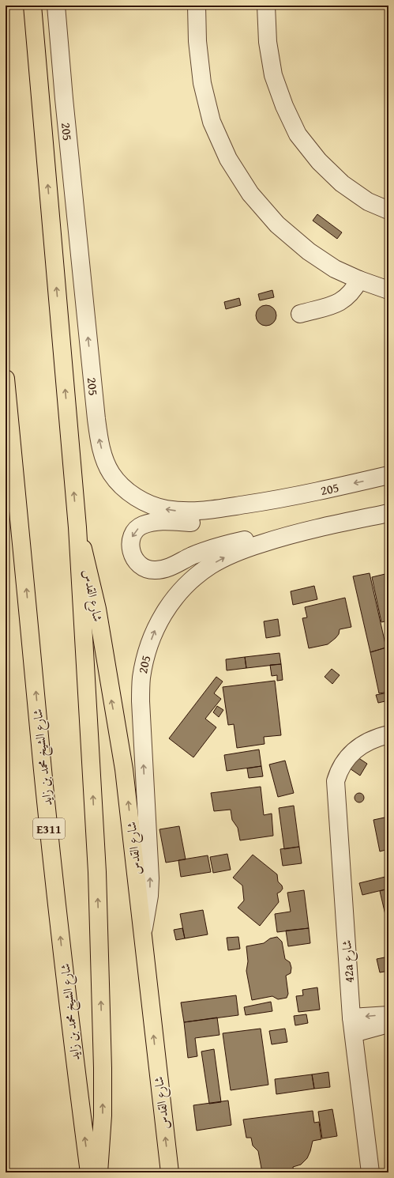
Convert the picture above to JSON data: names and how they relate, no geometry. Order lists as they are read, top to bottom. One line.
{"streets":{"main road":["شارع القدس","شارع الشيخ محمد بن زايد","E311"],"street":["205","42a شارع"]},"crossings":[["205","شارع القدس"]]}
